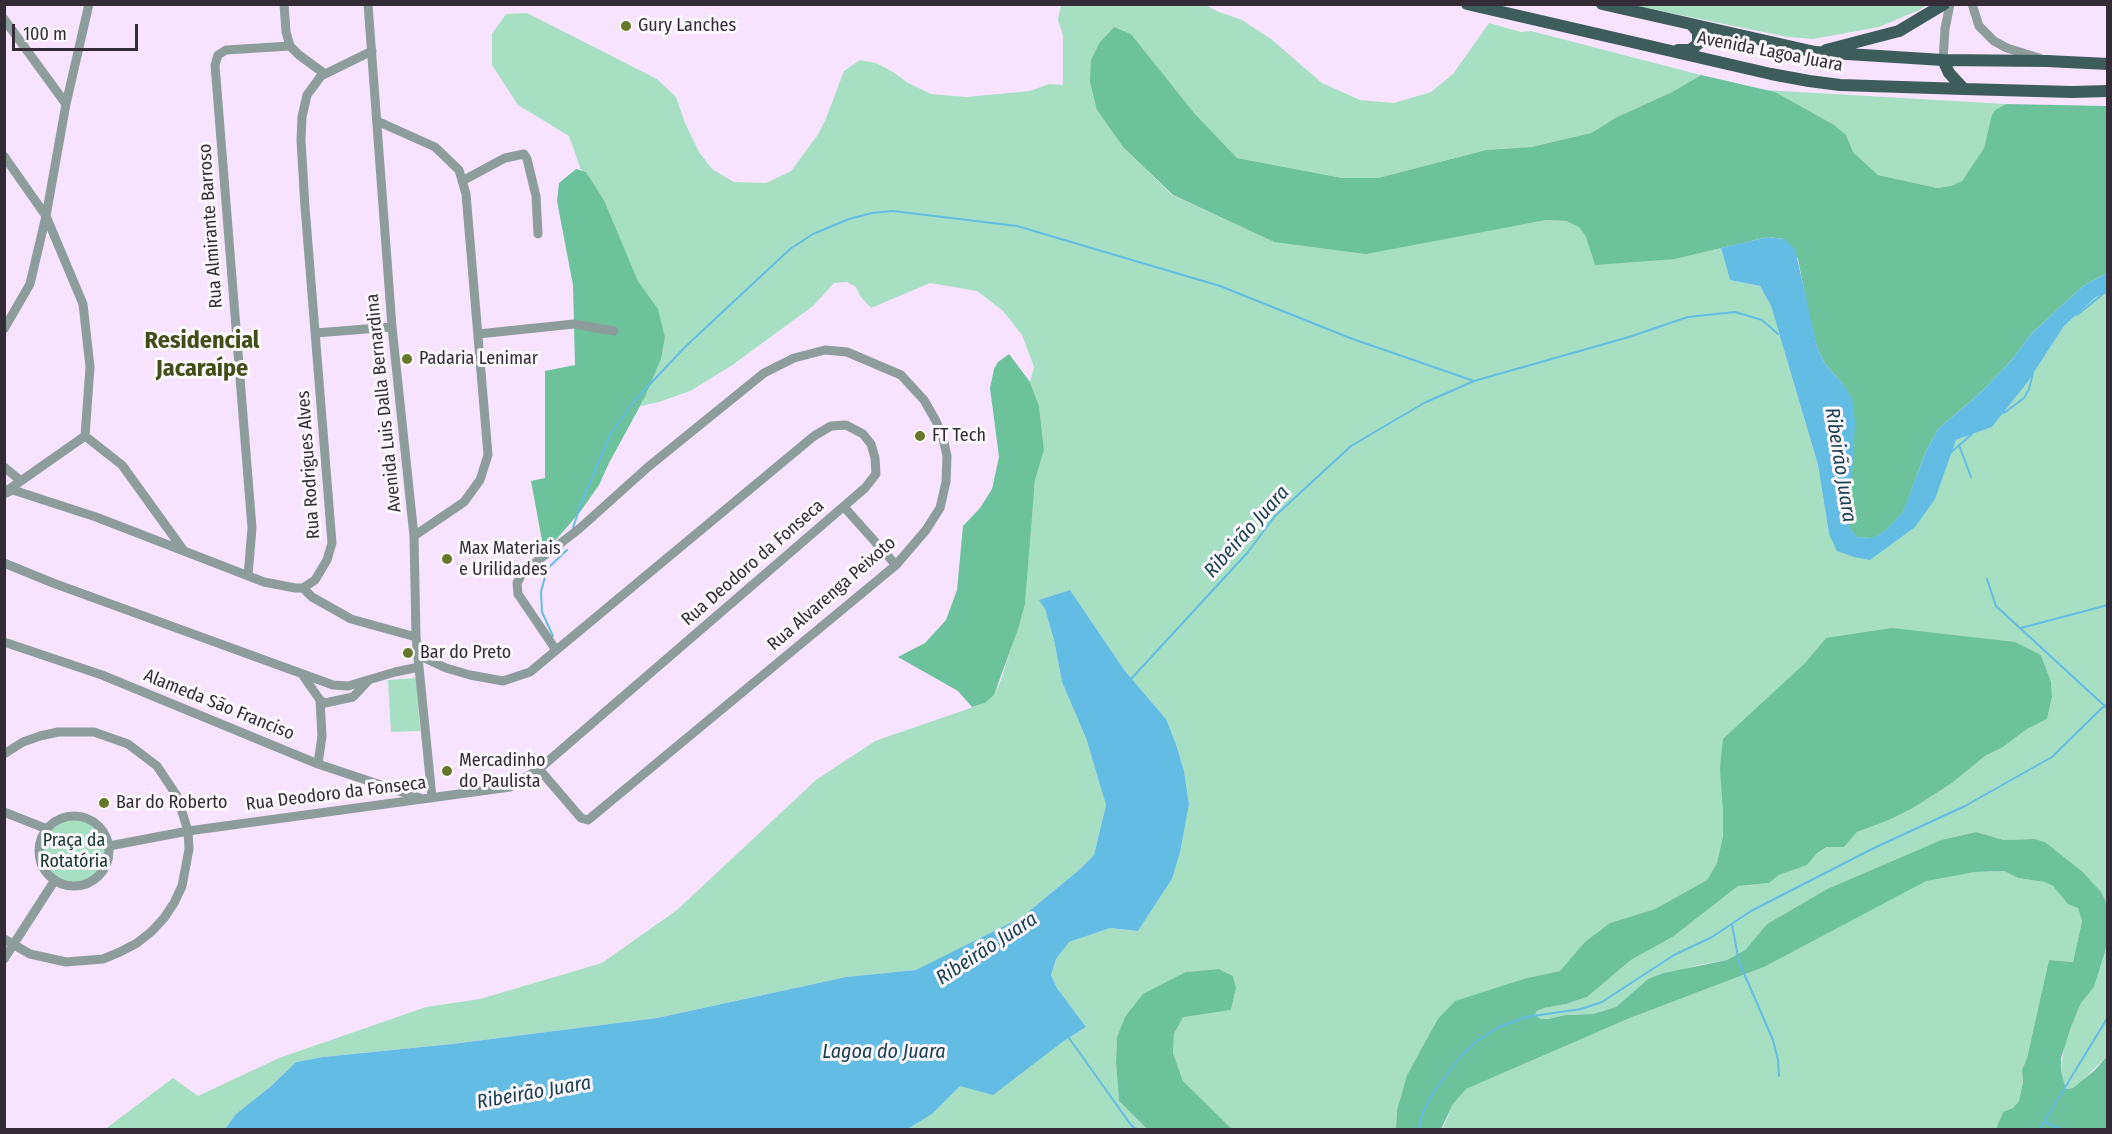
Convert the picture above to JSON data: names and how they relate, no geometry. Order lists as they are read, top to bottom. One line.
{"streets":{"main road":["Avenida Lagoa Juara"],"street":["Rua Almirante Barroso","Avenida Luis Dalla Bernardina","Rua Rodrigues Alves","Rua Deodoro da Fonseca","Rua Alvarenga Peixoto","Alameda São Franciso"]},"crossings":[["Avenida Luis Dalla Bernardina","Rua Rodrigues Alves"],["Avenida Luis Dalla Bernardina","Rua Deodoro da Fonseca"],["Avenida Luis Dalla Bernardina","Alameda São Franciso"],["Rua Deodoro da Fonseca","Rua Alvarenga Peixoto"],["Rua Deodoro da Fonseca","Alameda São Franciso"]],"districts":["Residencial Jacaraípe"],"water":["Ribeirão Juara","Lagoa do Juara"],"parks":["Praça da Rotatória"],"places":["Gury Lanches","Padaria Lenimar","FT Tech","Max Materiais e Urilidades","Bar do Preto","Mercadinho do Paulista","Bar do Roberto"],"scale_bar":"100 m"}
